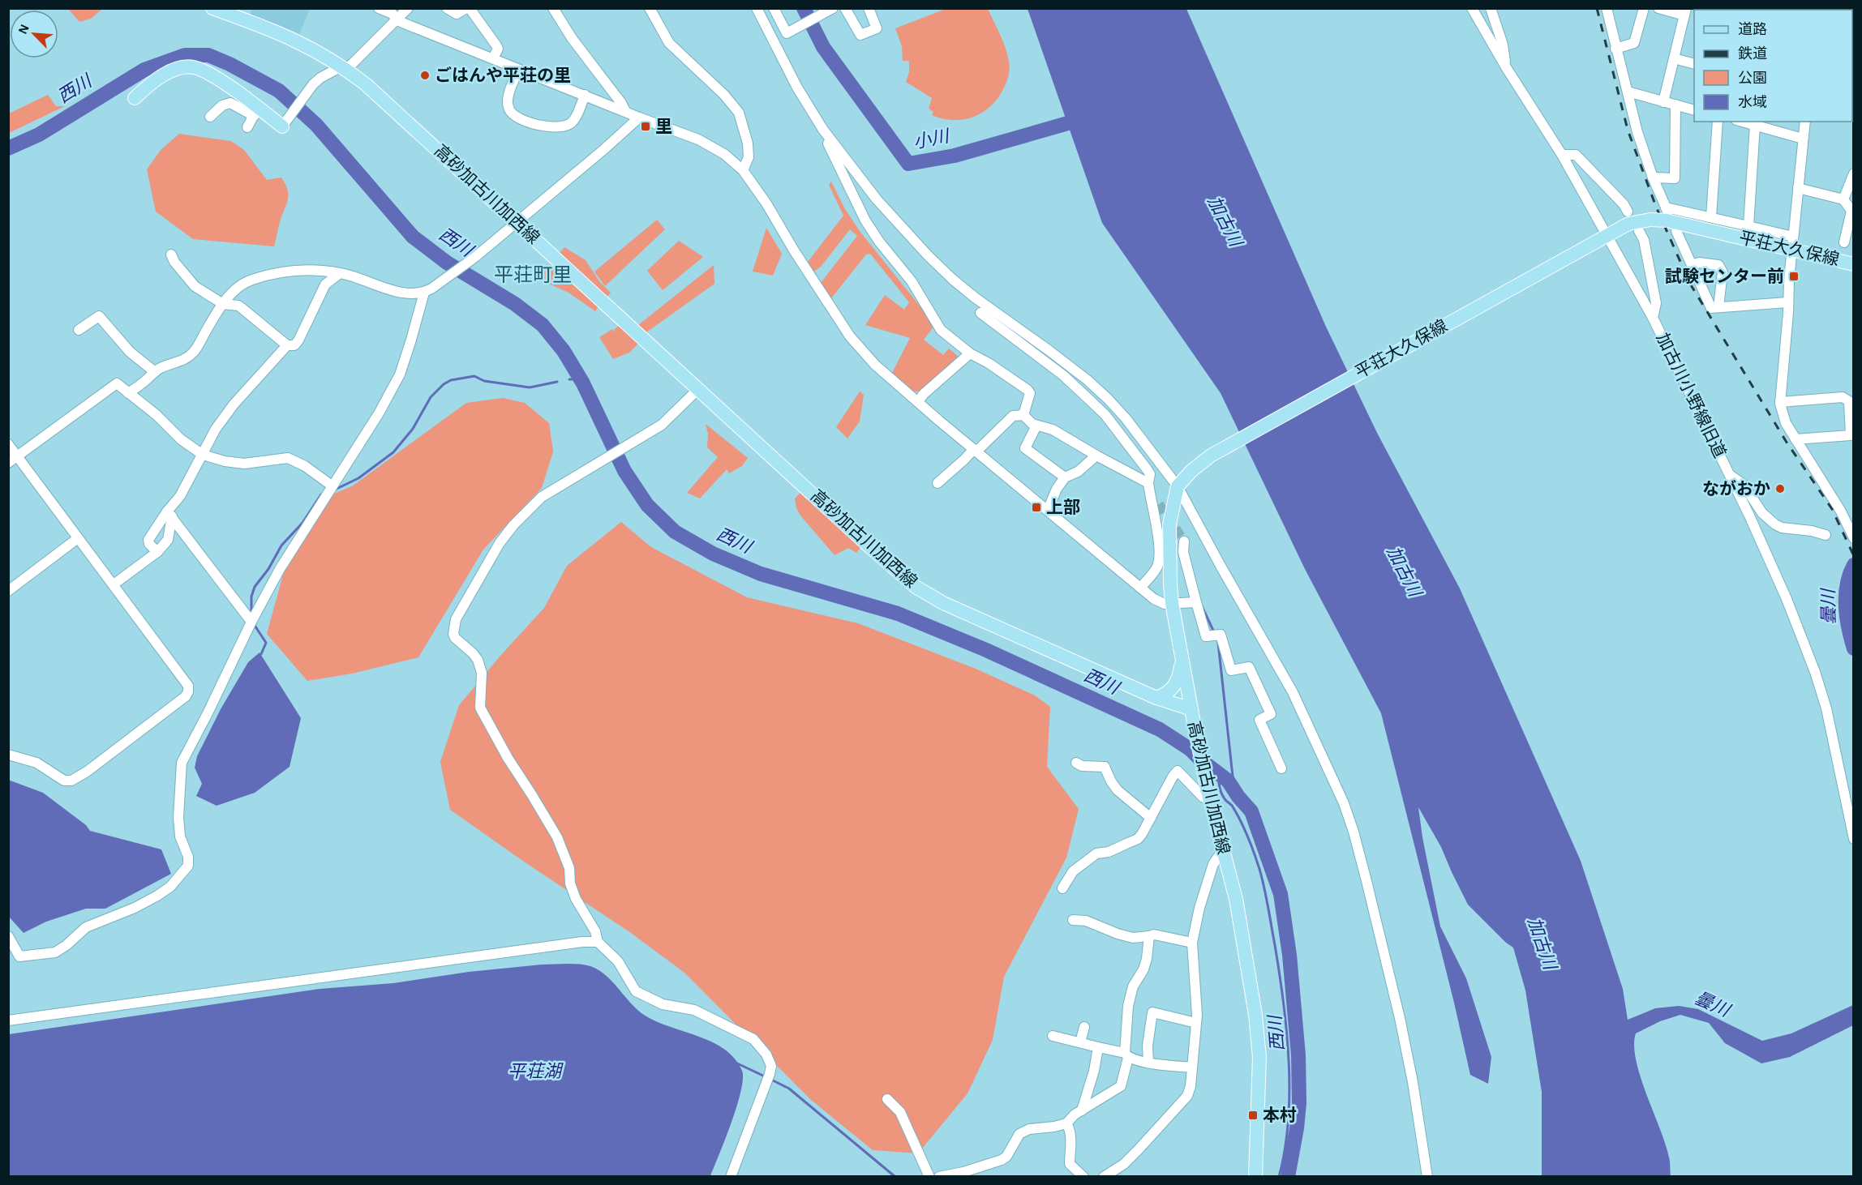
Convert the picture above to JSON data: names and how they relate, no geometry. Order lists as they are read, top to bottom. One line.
{"streets":{"main road":["高砂加古川加西線","平荘大久保線"],"street":["加古川小野線旧道"]},"crossings":[["平荘大久保線","加古川小野線旧道"]],"districts":["平荘町里"],"water":["西川","小川","加古川","曇川","平荘湖"],"places":{"other":["ごはんや平荘の里","ながおか"],"transit":["里","試験センター前","上部","本村"]},"legend":["道路","鉄道","公園","水域"],"north":"top left"}
